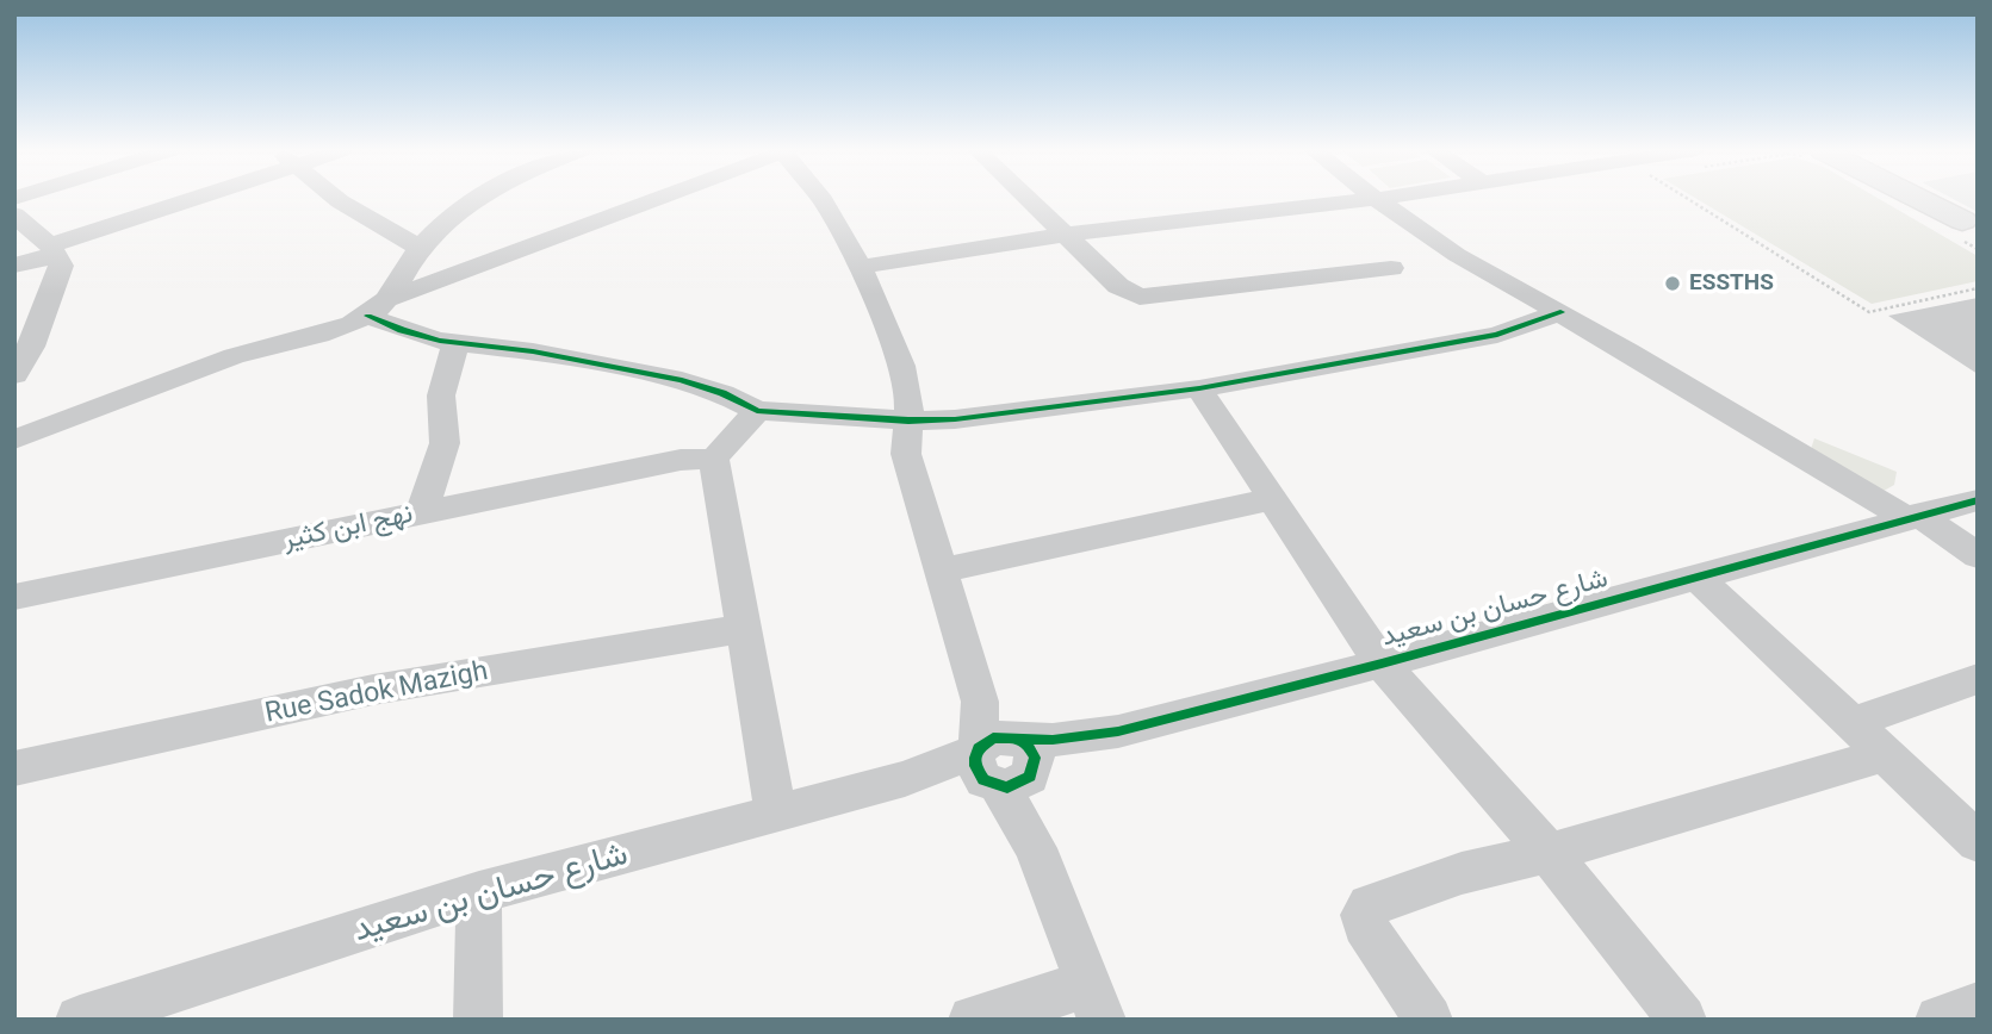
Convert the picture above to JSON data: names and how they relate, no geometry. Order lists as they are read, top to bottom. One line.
{"streets":{"street":["نهج ابن كثير","شارع حسان بن سعيد","Rue Sadok Mazigh"]},"places":["ESSTHS"]}
